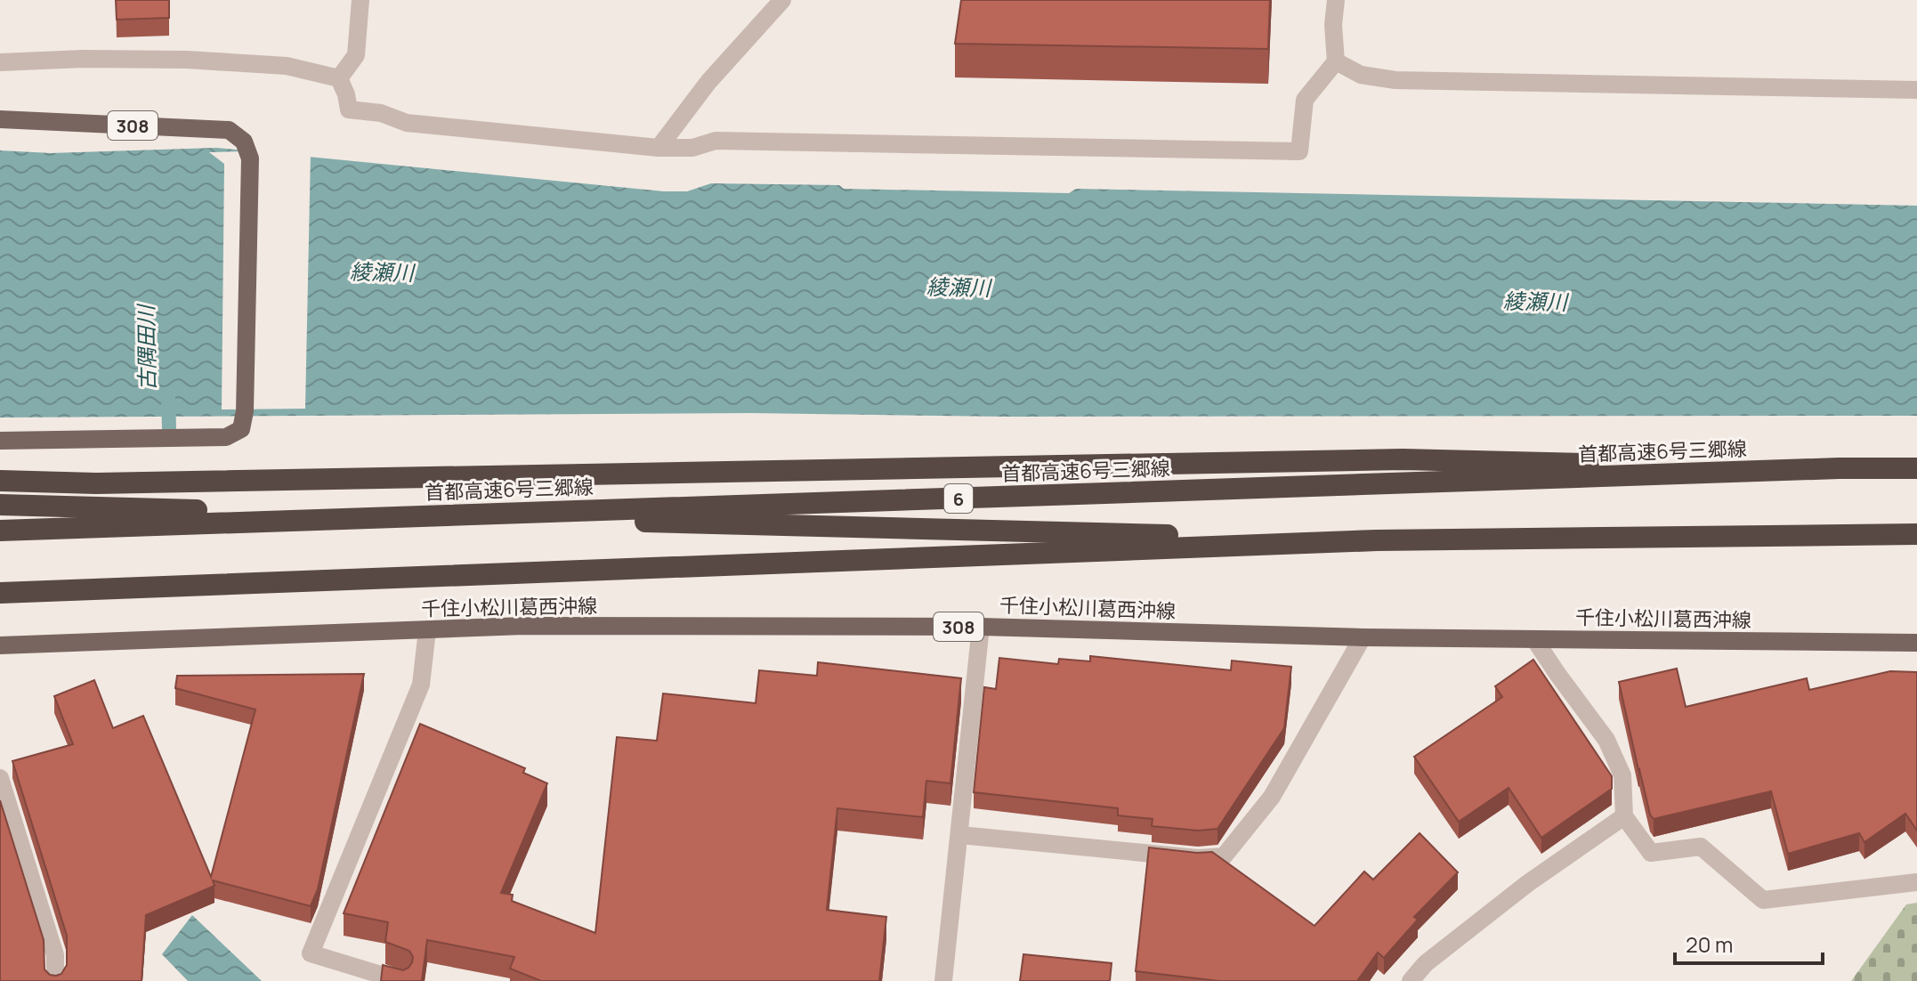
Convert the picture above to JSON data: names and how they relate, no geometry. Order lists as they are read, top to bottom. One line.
{"streets":{"highway":["首都高速6号三郷線","6"],"main road":["308","千住小松川葛西沖線"]},"water":["綾瀬川","古隅田川"],"scale_bar":"20 m"}
